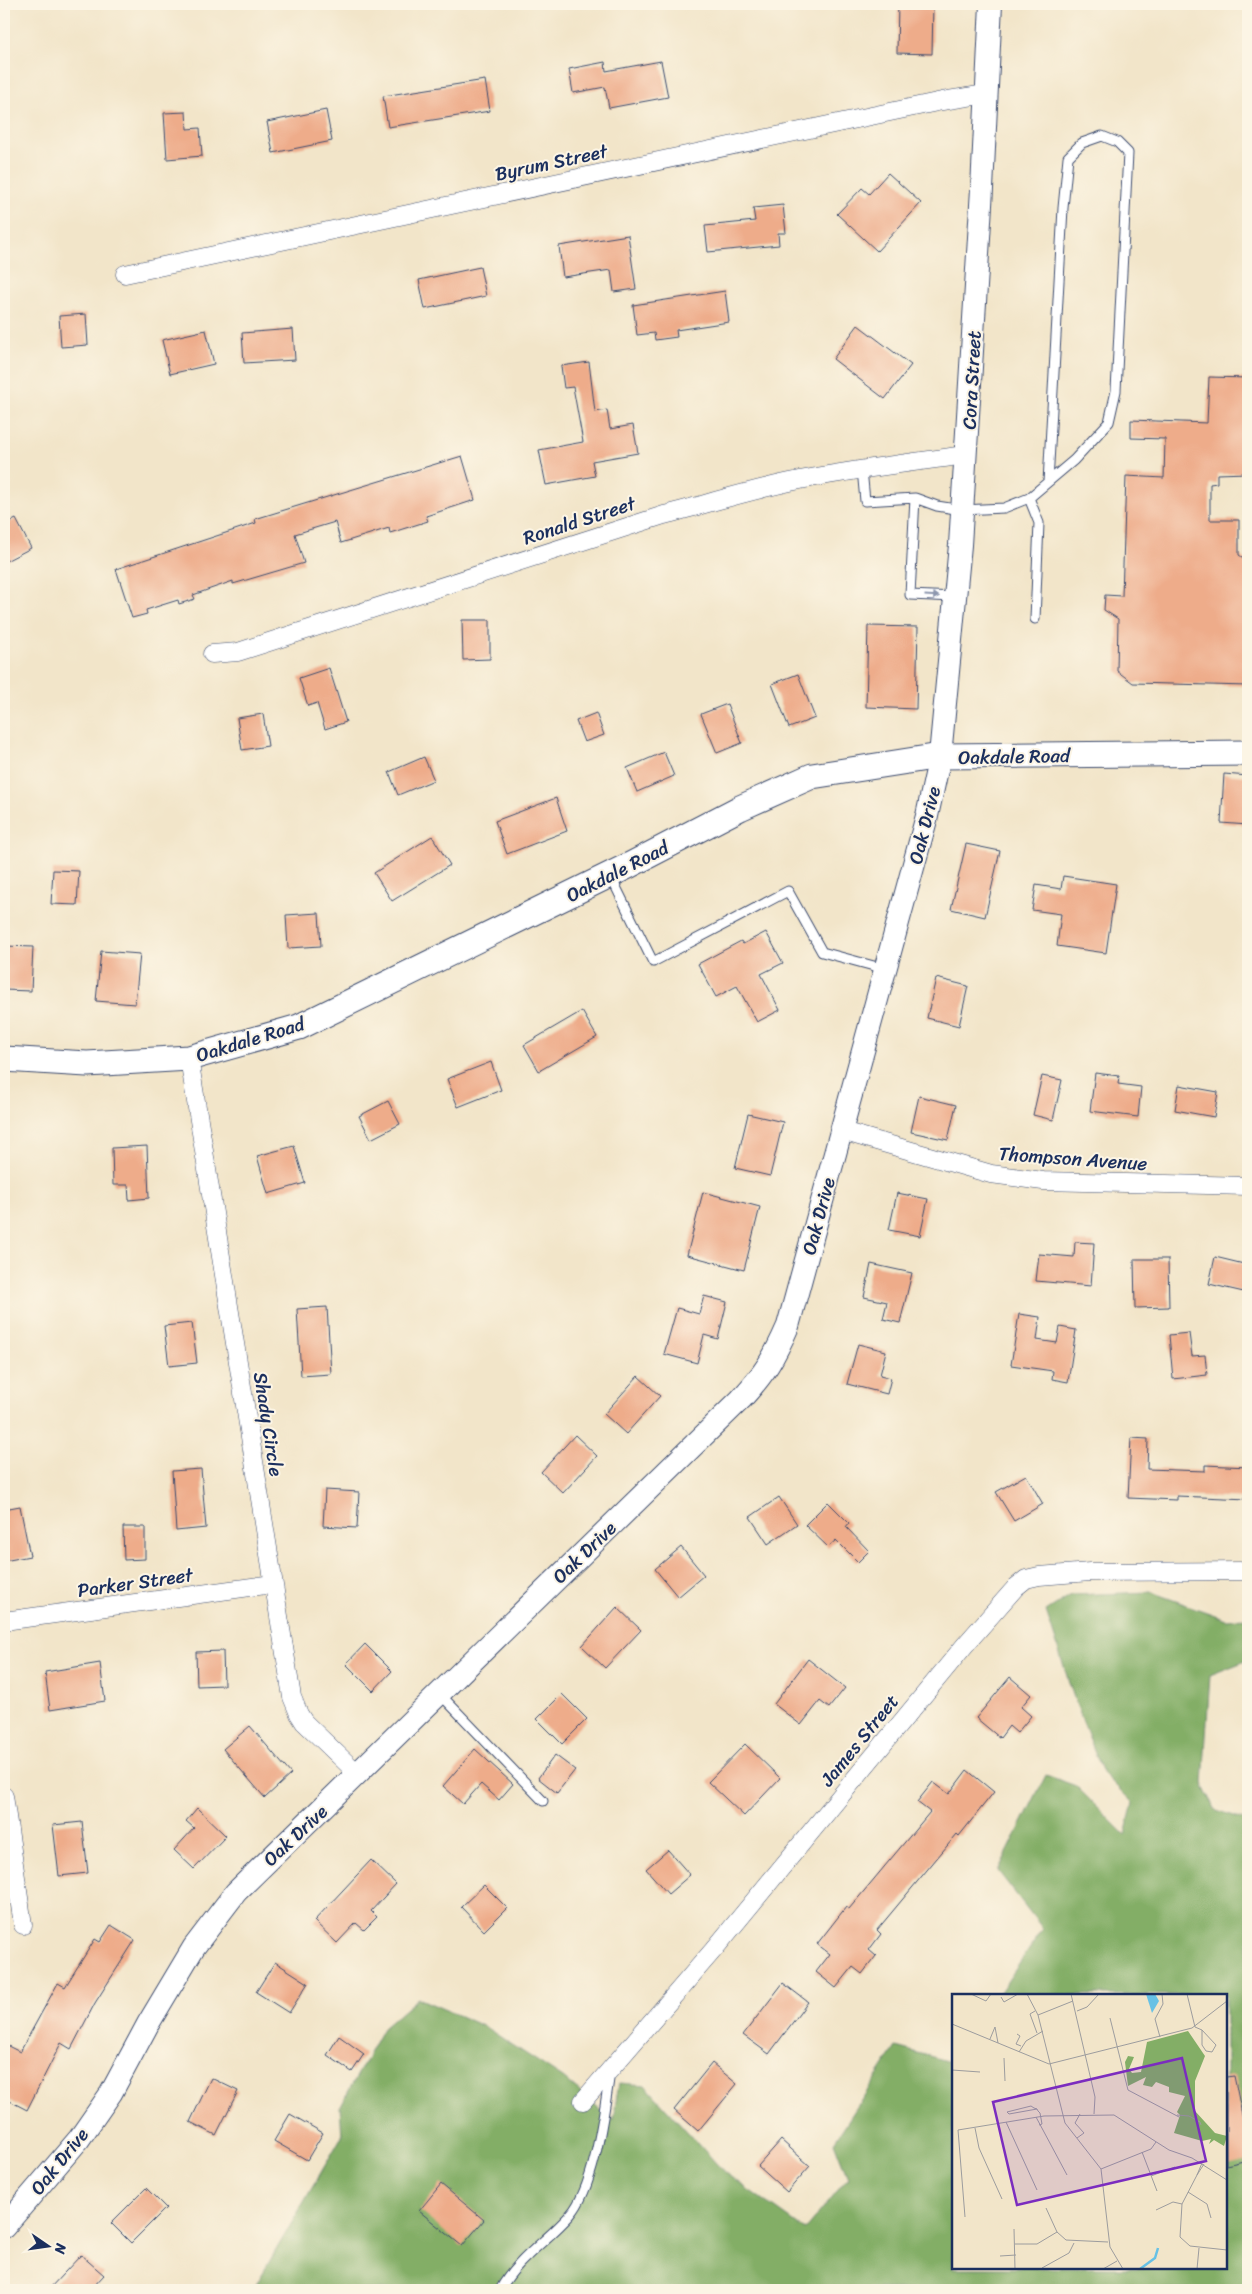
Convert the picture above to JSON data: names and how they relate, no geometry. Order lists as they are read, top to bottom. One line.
{"streets":{"main road":["Oakdale Road"],"street":["Byrum Street","Cora Street","Ronald Street","Oak Drive","Thompson Avenue","Shady Circle","Parker Street","James Street"]},"crossings":[["Byrum Street","Cora Street"],["Cora Street","Ronald Street"],["Cora Street","Oakdale Road"],["Cora Street","Oak Drive"],["Oakdale Road","Oak Drive"],["Oakdale Road","Shady Circle"],["Oak Drive","Thompson Avenue"],["Oak Drive","Shady Circle"],["Shady Circle","Parker Street"]],"north":"right"}
